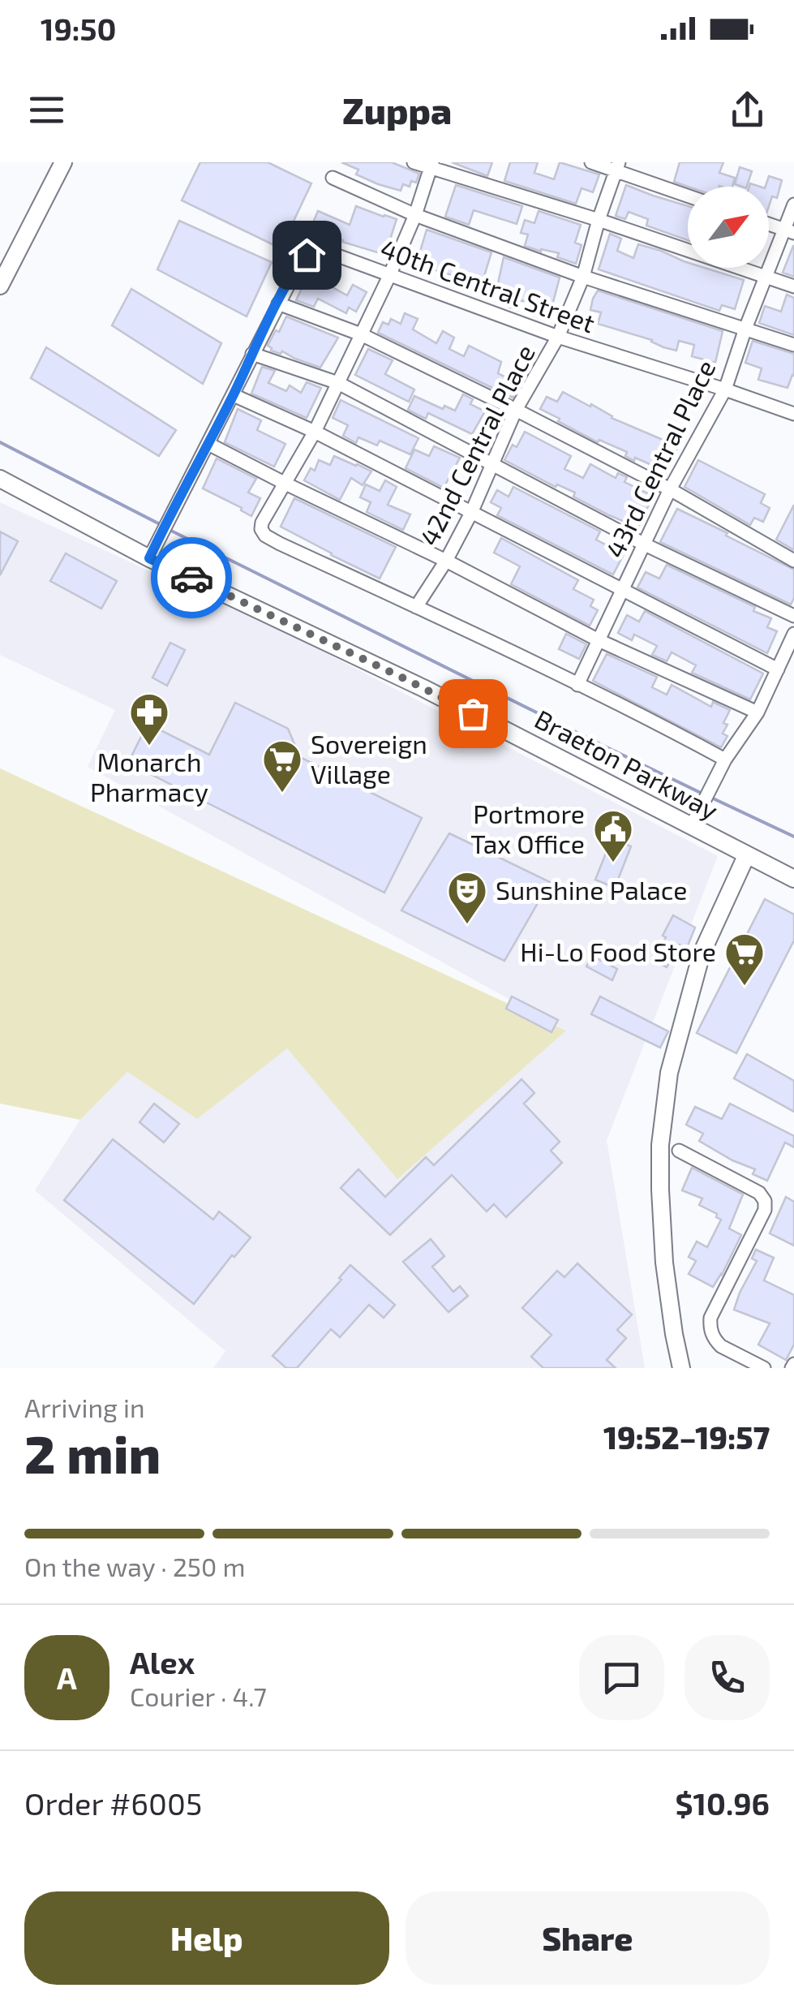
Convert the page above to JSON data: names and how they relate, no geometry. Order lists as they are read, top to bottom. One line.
{"streets":{"main road":["Braeton Parkway"],"street":["40th Central Street","42nd Central Place","43rd Central Place"]},"crossings":[["40th Central Street","42nd Central Place"],["40th Central Street","43rd Central Place"],["40th Central Street","Braeton Parkway"]],"places":{"pharmacy":["Monarch Pharmacy"],"supermarket":["Sovereign Village","Hi-Lo Food Store"],"public building":["Portmore Tax Office"],"theatre":["Sunshine Palace"]},"north":"top right","page":{"status":"19:50","header":"Zuppa","heading":["2 min","Arriving in","19:52–19:57"],"panel":["Alex","Courier · 4.7","Order #6005","$10.96"],"bar":"On the way · 250 m","round":"A","buttons":["Help","Share"]}}
